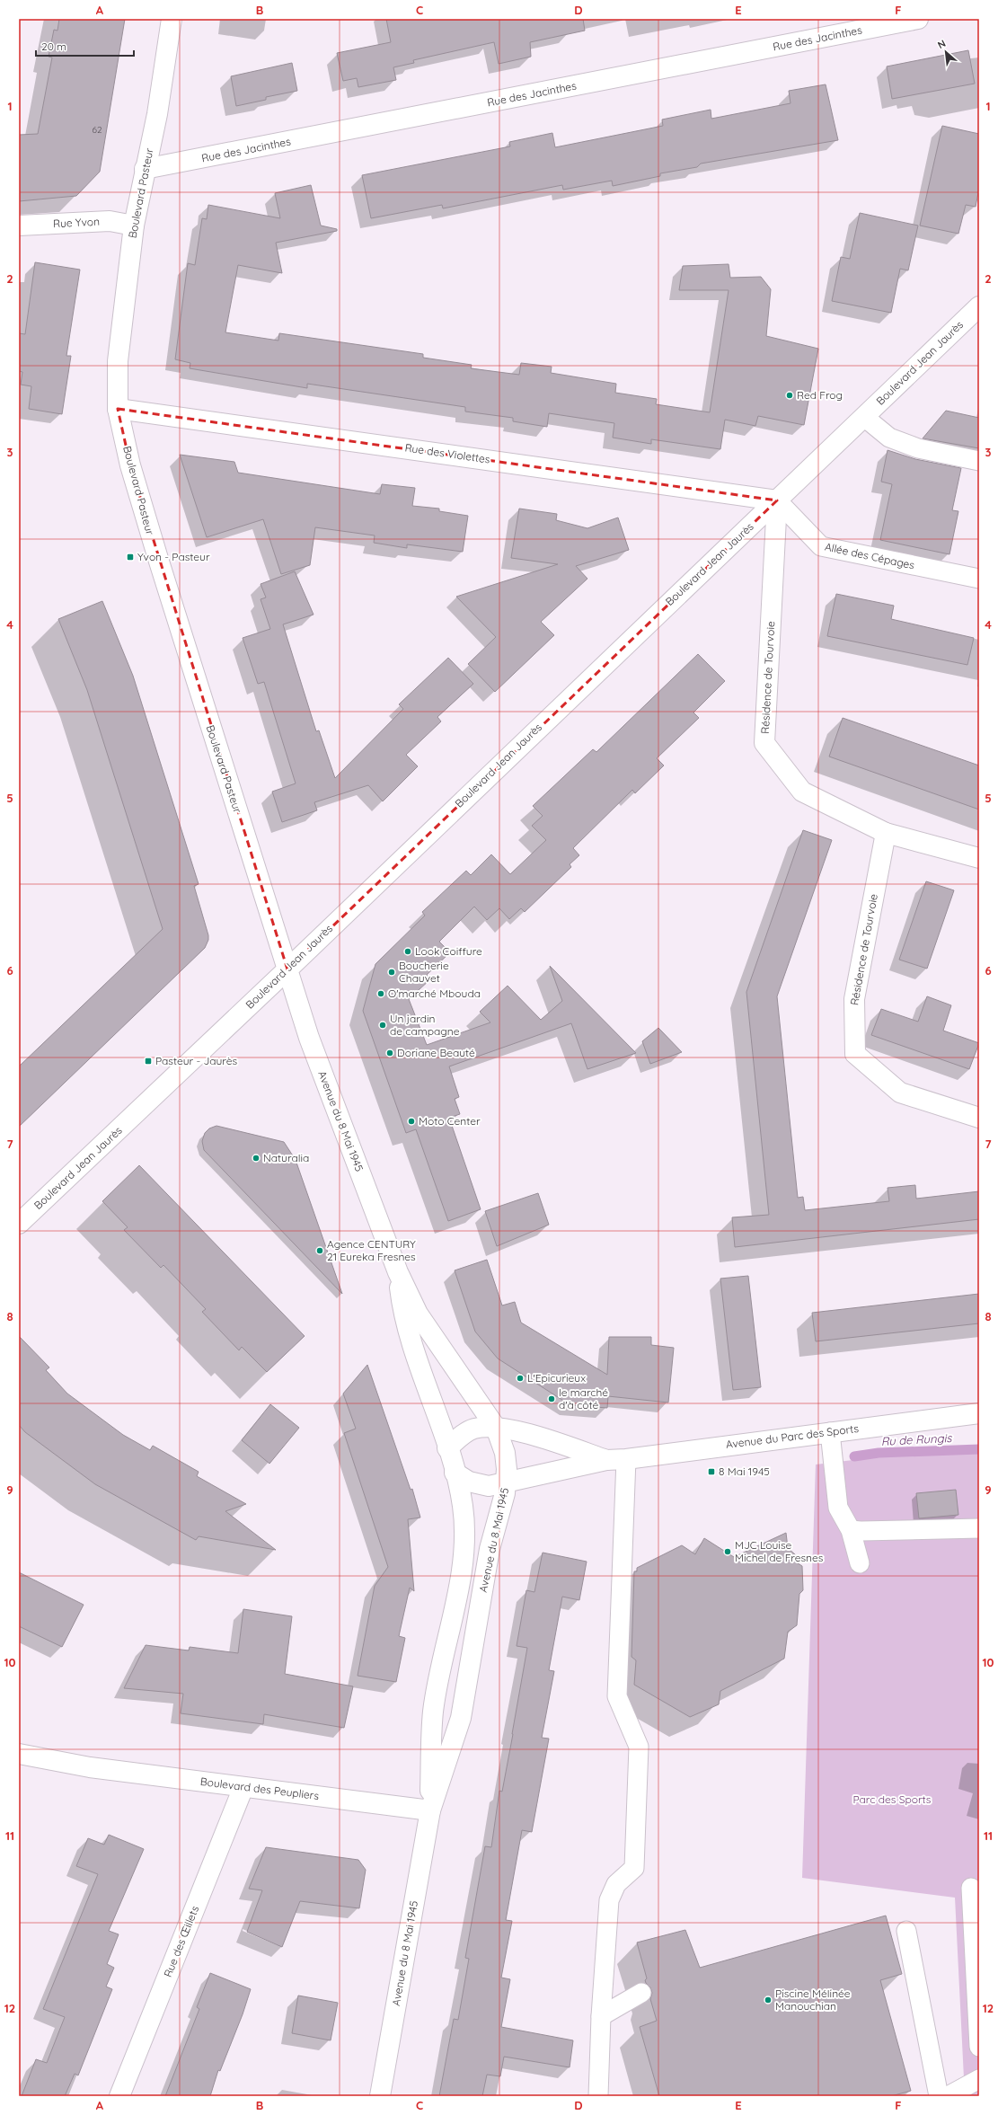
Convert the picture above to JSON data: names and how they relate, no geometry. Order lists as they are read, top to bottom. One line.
{"streets":{"street":["Rue des Jacinthes","Boulevard Pasteur","Rue Yvon","Boulevard Jean Jaurès","Rue des Violettes","Résidence de Tourvoie","Avenue du 8 Mai 1945","Avenue du Parc des Sports","Boulevard des Peupliers","Rue des Œillets"],"lane":["Allée des Cépages"]},"crossings":[["Rue des Jacinthes","Boulevard Pasteur"],["Boulevard Pasteur","Rue Yvon"],["Boulevard Pasteur","Boulevard Jean Jaurès"],["Boulevard Pasteur","Rue des Violettes"],["Boulevard Pasteur","Avenue du 8 Mai 1945"],["Boulevard Jean Jaurès","Rue des Violettes"],["Boulevard Jean Jaurès","Allée des Cépages"],["Boulevard Jean Jaurès","Résidence de Tourvoie"],["Boulevard Jean Jaurès","Avenue du 8 Mai 1945"],["Rue des Violettes","Allée des Cépages"],["Rue des Violettes","Résidence de Tourvoie"],["Allée des Cépages","Résidence de Tourvoie"],["Avenue du 8 Mai 1945","Avenue du Parc des Sports"],["Avenue du 8 Mai 1945","Boulevard des Peupliers"],["Boulevard des Peupliers","Rue des Œillets"]],"water":["Ru de Rungis"],"parks":["Parc des Sports"],"places":{"other":["Red Frog","Look Coiffure","Boucherie Chauvet","O'marché Mbouda","Un jardin de campagne","Doriane Beauté","Moto Center","Naturalia","Agence CENTURY 21 Eureka Fresnes","L'Epicurieux","le marché d'à côté","MJC Louise Michel de Fresnes","Piscine Mélinée Manouchian"],"transit":["Yvon - Pasteur","Pasteur - Jaurès","8 Mai 1945"]},"house_numbers":["62"],"scale_bar":"20 m","north":"top left","grid":{"columns":["A","B","C","D","E","F"],"rows":["1","2","3","4","5","6","7","8","9","10","11","12"]}}
